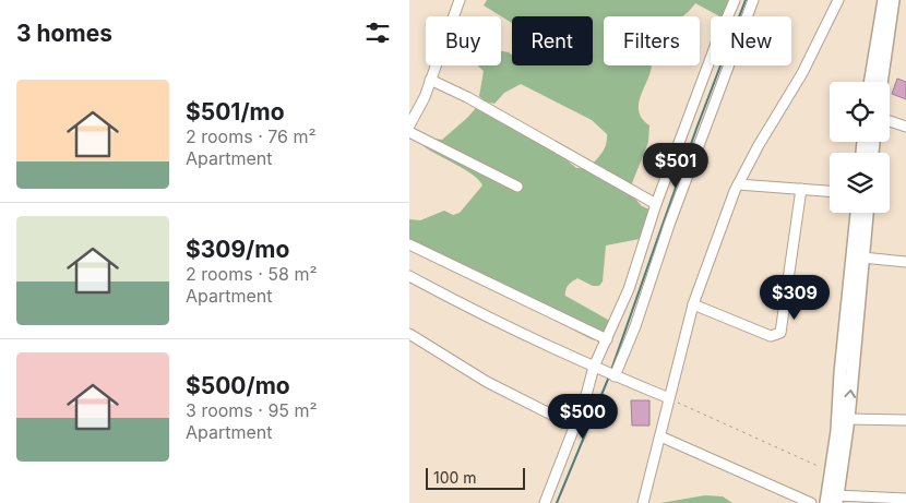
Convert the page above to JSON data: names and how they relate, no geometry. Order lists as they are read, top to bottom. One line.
{"scale_bar":"100 m","page":{"heading":"3 homes","chip":["Buy","Rent","Filters","New"],"list":[{"name":"$501/mo","note":"2 rooms · 76 m² · Apartment"},{"name":"$309/mo","note":"2 rooms · 58 m² · Apartment"},{"name":"$500/mo","note":"3 rooms · 95 m² · Apartment"}],"price":["$501","$309","$500"],"scale":"100 m"}}
